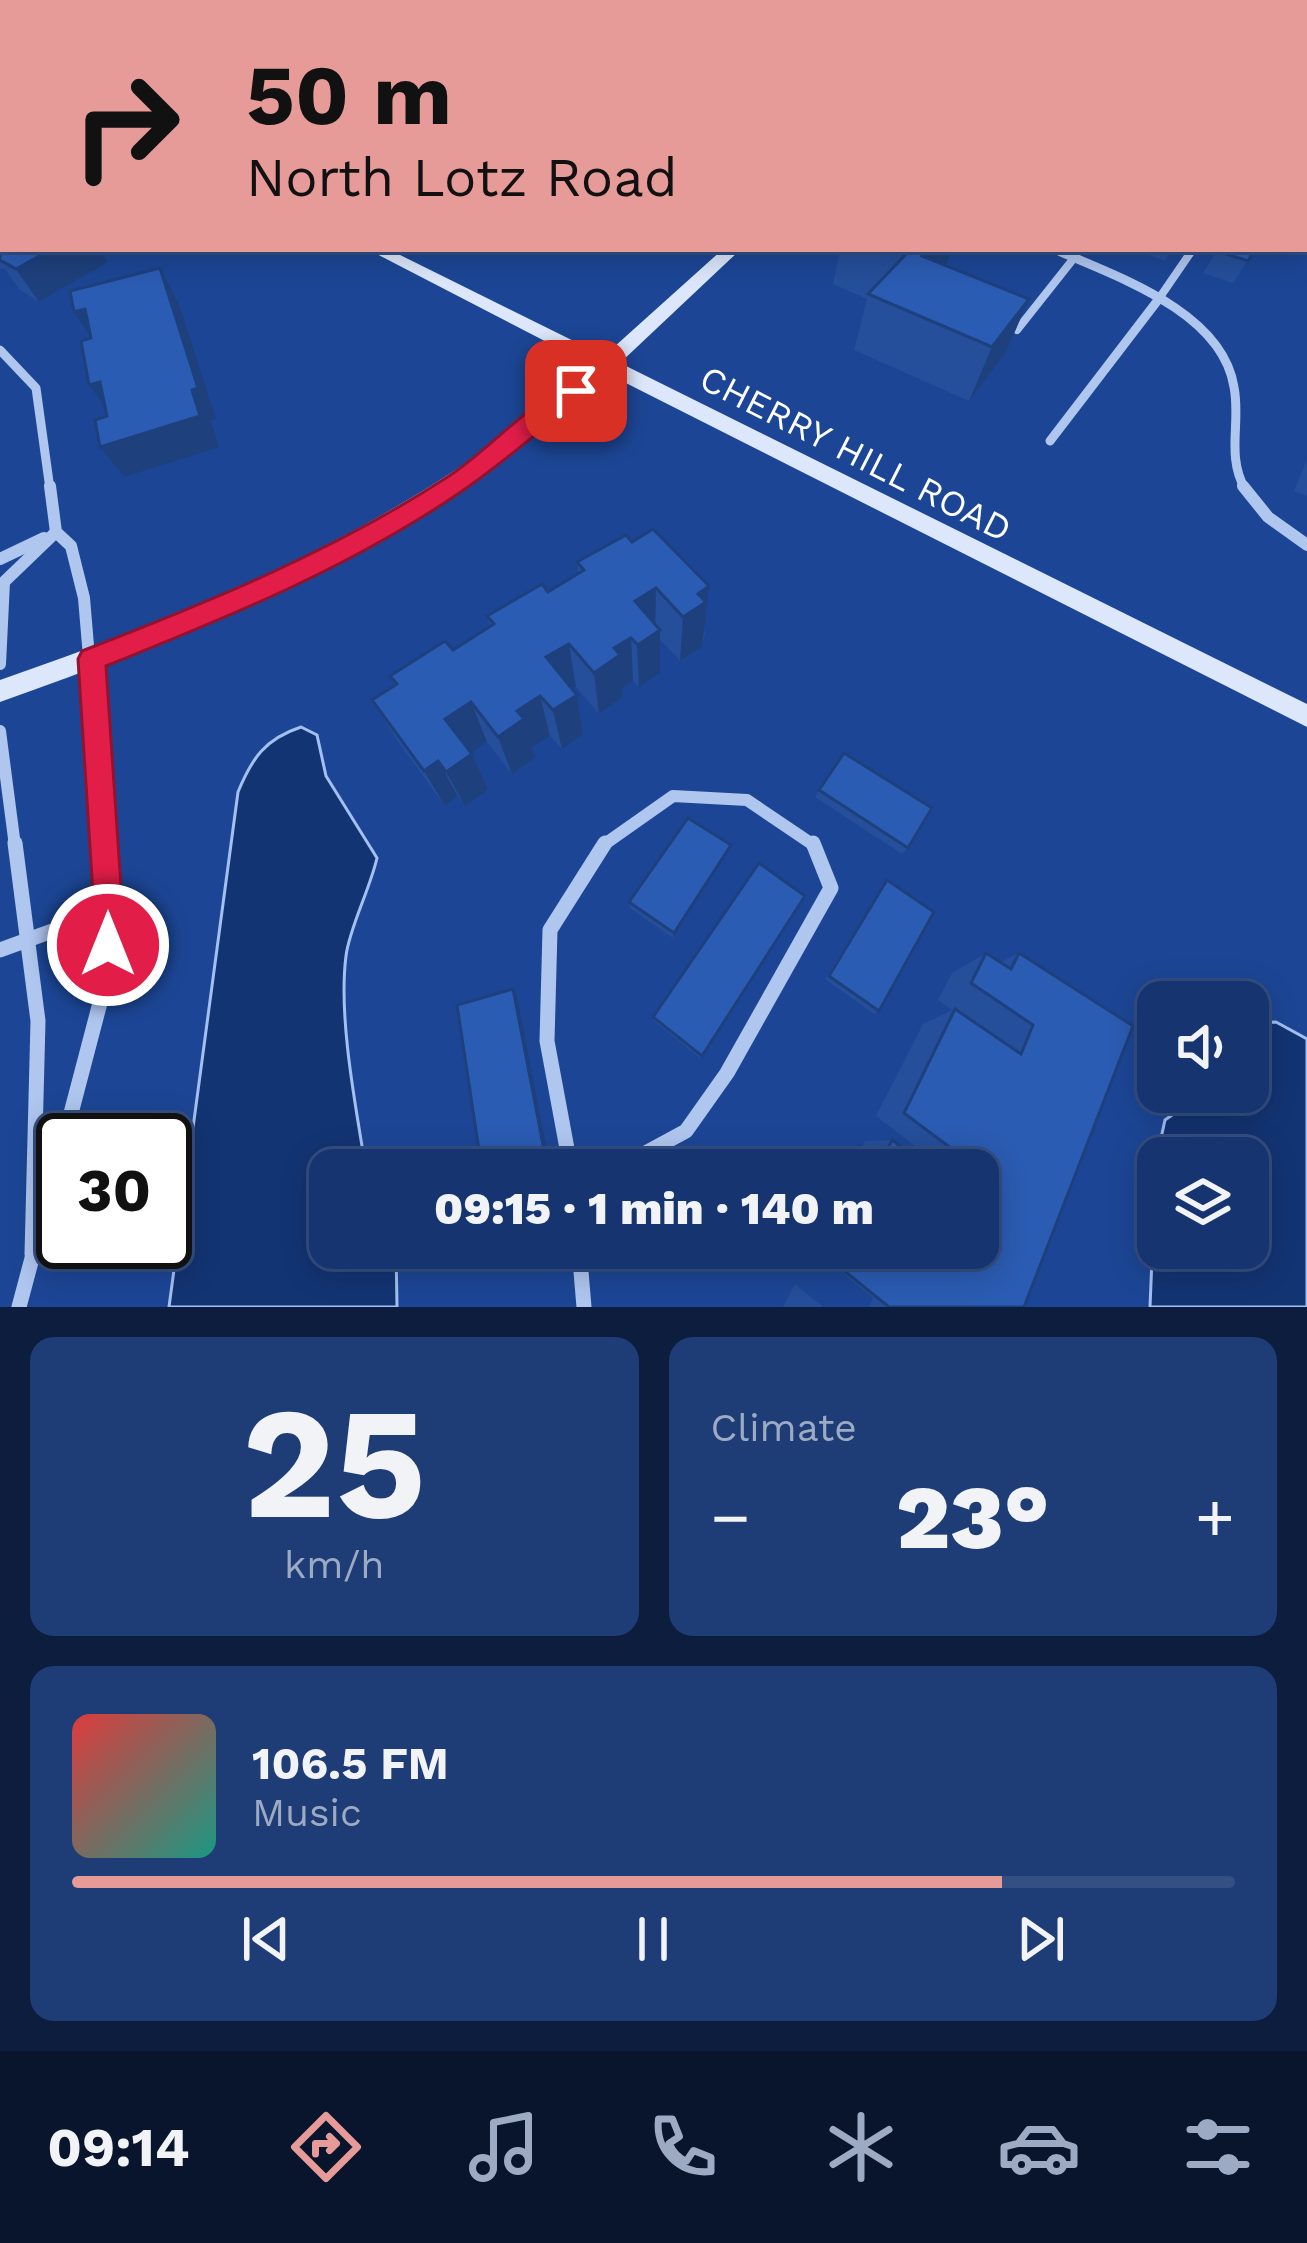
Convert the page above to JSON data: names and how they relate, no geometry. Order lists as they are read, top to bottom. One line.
{"streets":{"main road":["CHERRY HILL ROAD"]},"page":{"turn":["50 m","North Lotz Road"],"limit":"30","trip":"09:15 · 1 min · 140 m","tile":[["25","km/h"],"Climate"],"heat":["−","23°","+"],"song":["106.5 FM","Music"],"tabs":"09:14"}}
